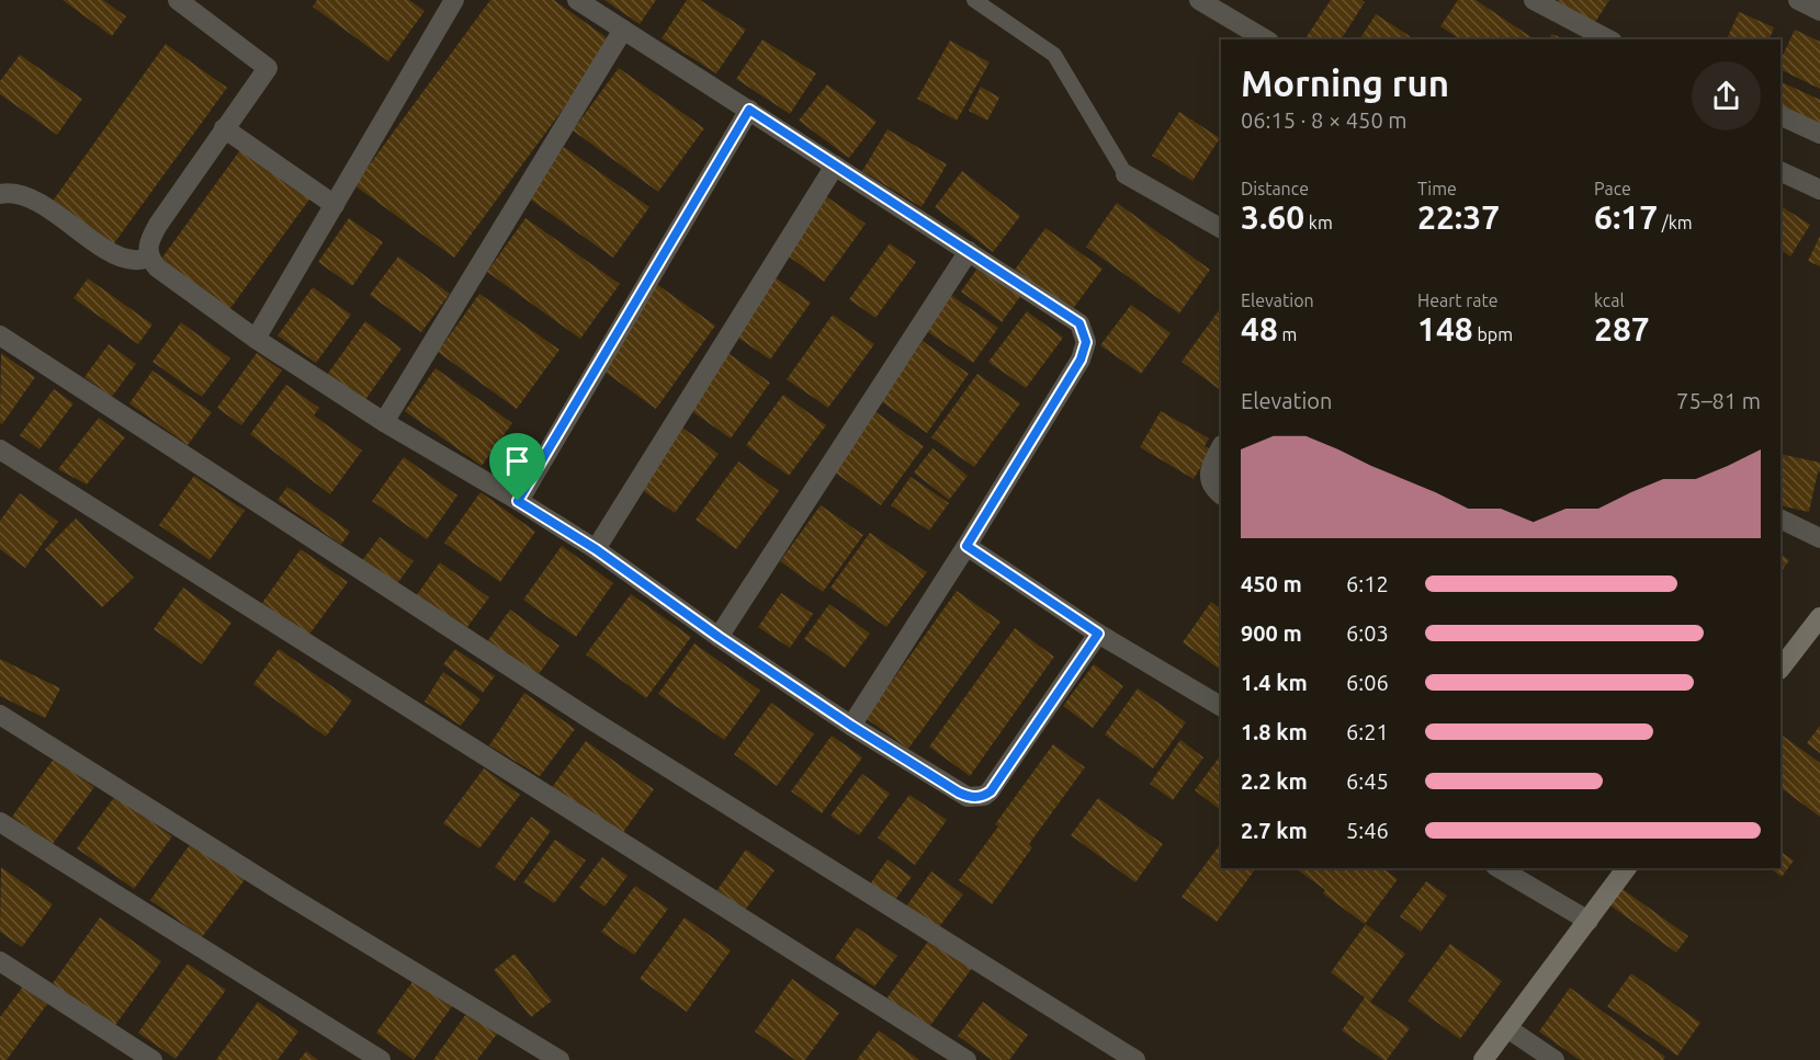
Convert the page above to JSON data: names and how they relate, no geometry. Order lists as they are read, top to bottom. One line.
{"page":{"heading":["Morning run","06:15 · 8 × 450 m"],"stats":[["Distance","3.60 km"],["Time","22:37"],["Pace","6:17 /km"],["Elevation","48 m"],["Heart rate","148 bpm"],["kcal","287"]],"chart":["Elevation","75–81 m"],"list":[{"name":"450 m","note":"6:12"},{"name":"900 m","note":"6:03"},{"name":"1.4 km","note":"6:06"},{"name":"1.8 km","note":"6:21"},{"name":"2.2 km","note":"6:45"},{"name":"2.7 km","note":"5:46"}]}}
